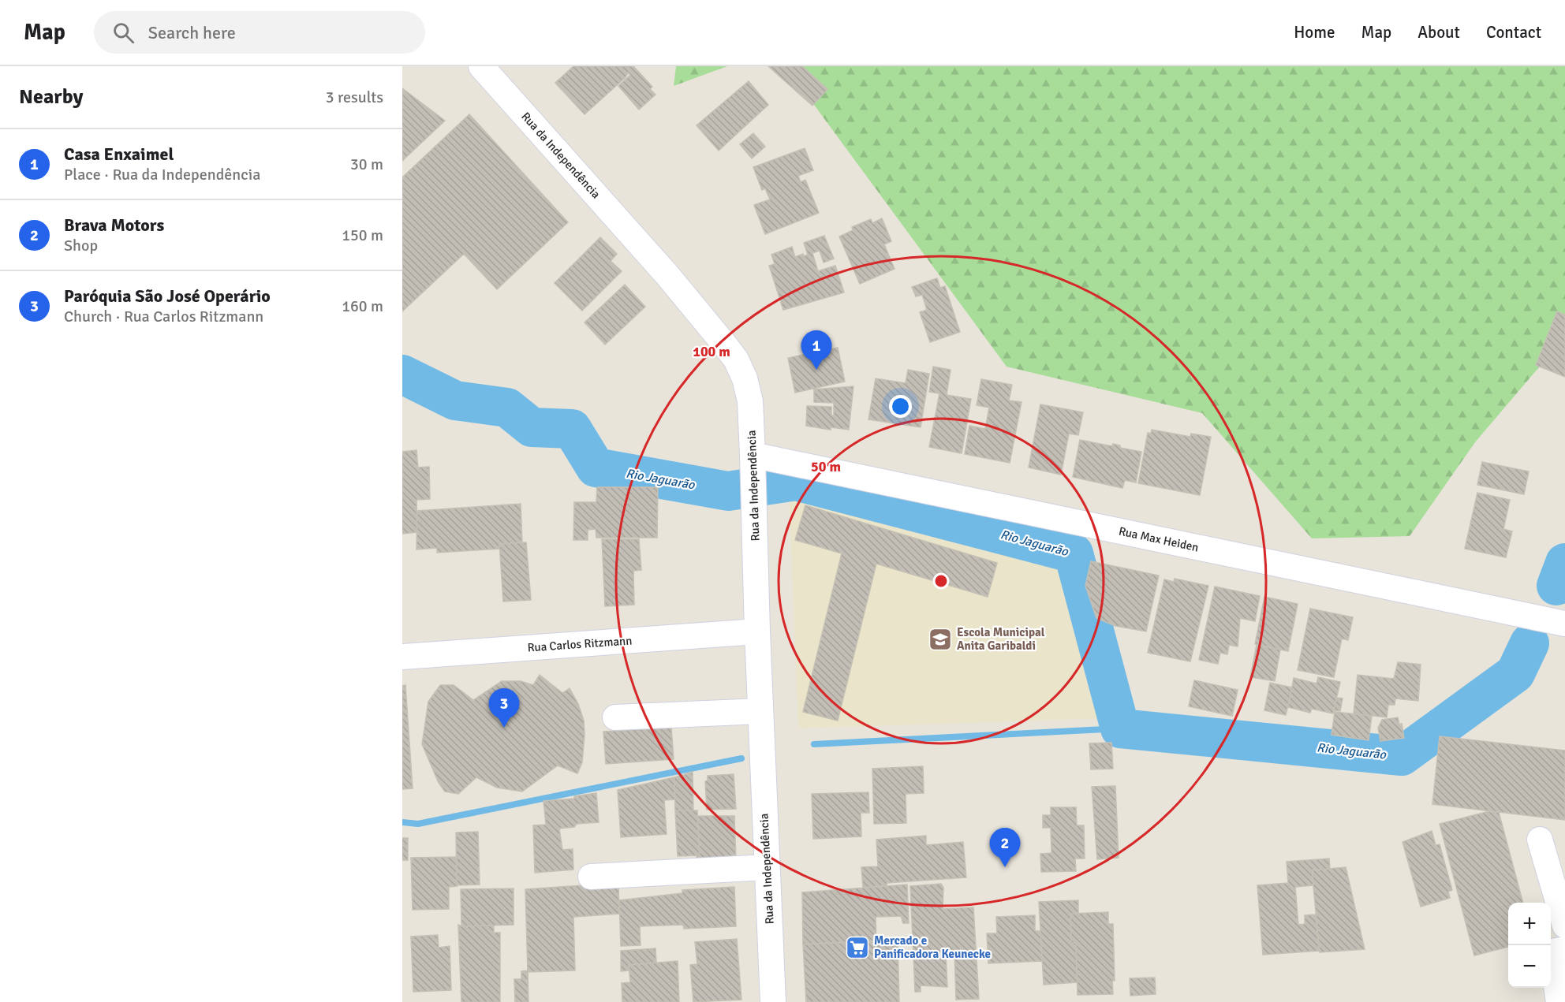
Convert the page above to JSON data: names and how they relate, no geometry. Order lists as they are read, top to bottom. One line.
{"streets":{"street":["Rua da Independência","Rua Max Heiden","Rua Carlos Ritzmann"]},"crossings":[["Rua da Independência","Rua Max Heiden"],["Rua da Independência","Rua Carlos Ritzmann"]],"water":["Rio Jaguarão"],"places":{"school or university":["Escola Municipal Anita Garibaldi"],"supermarket":["Mercado e Panificadora Keunecke"]},"page":{"header":"Map","search":"Search here","nav":["Home","Map","About","Contact"],"heading":["Nearby","3 results"],"list":[{"mark":"1","name":"Casa Enxaimel","note":"Place · Rua da Independência","value":"30 m"},{"mark":"2","name":"Brava Motors","note":"Shop","value":"150 m"},{"mark":"3","name":"Paróquia São José Operário","note":"Church · Rua Carlos Ritzmann","value":"160 m"}],"pins":["1","3","2"],"map_buttons":["+","−"]},"rings":["100 m","50 m"]}
